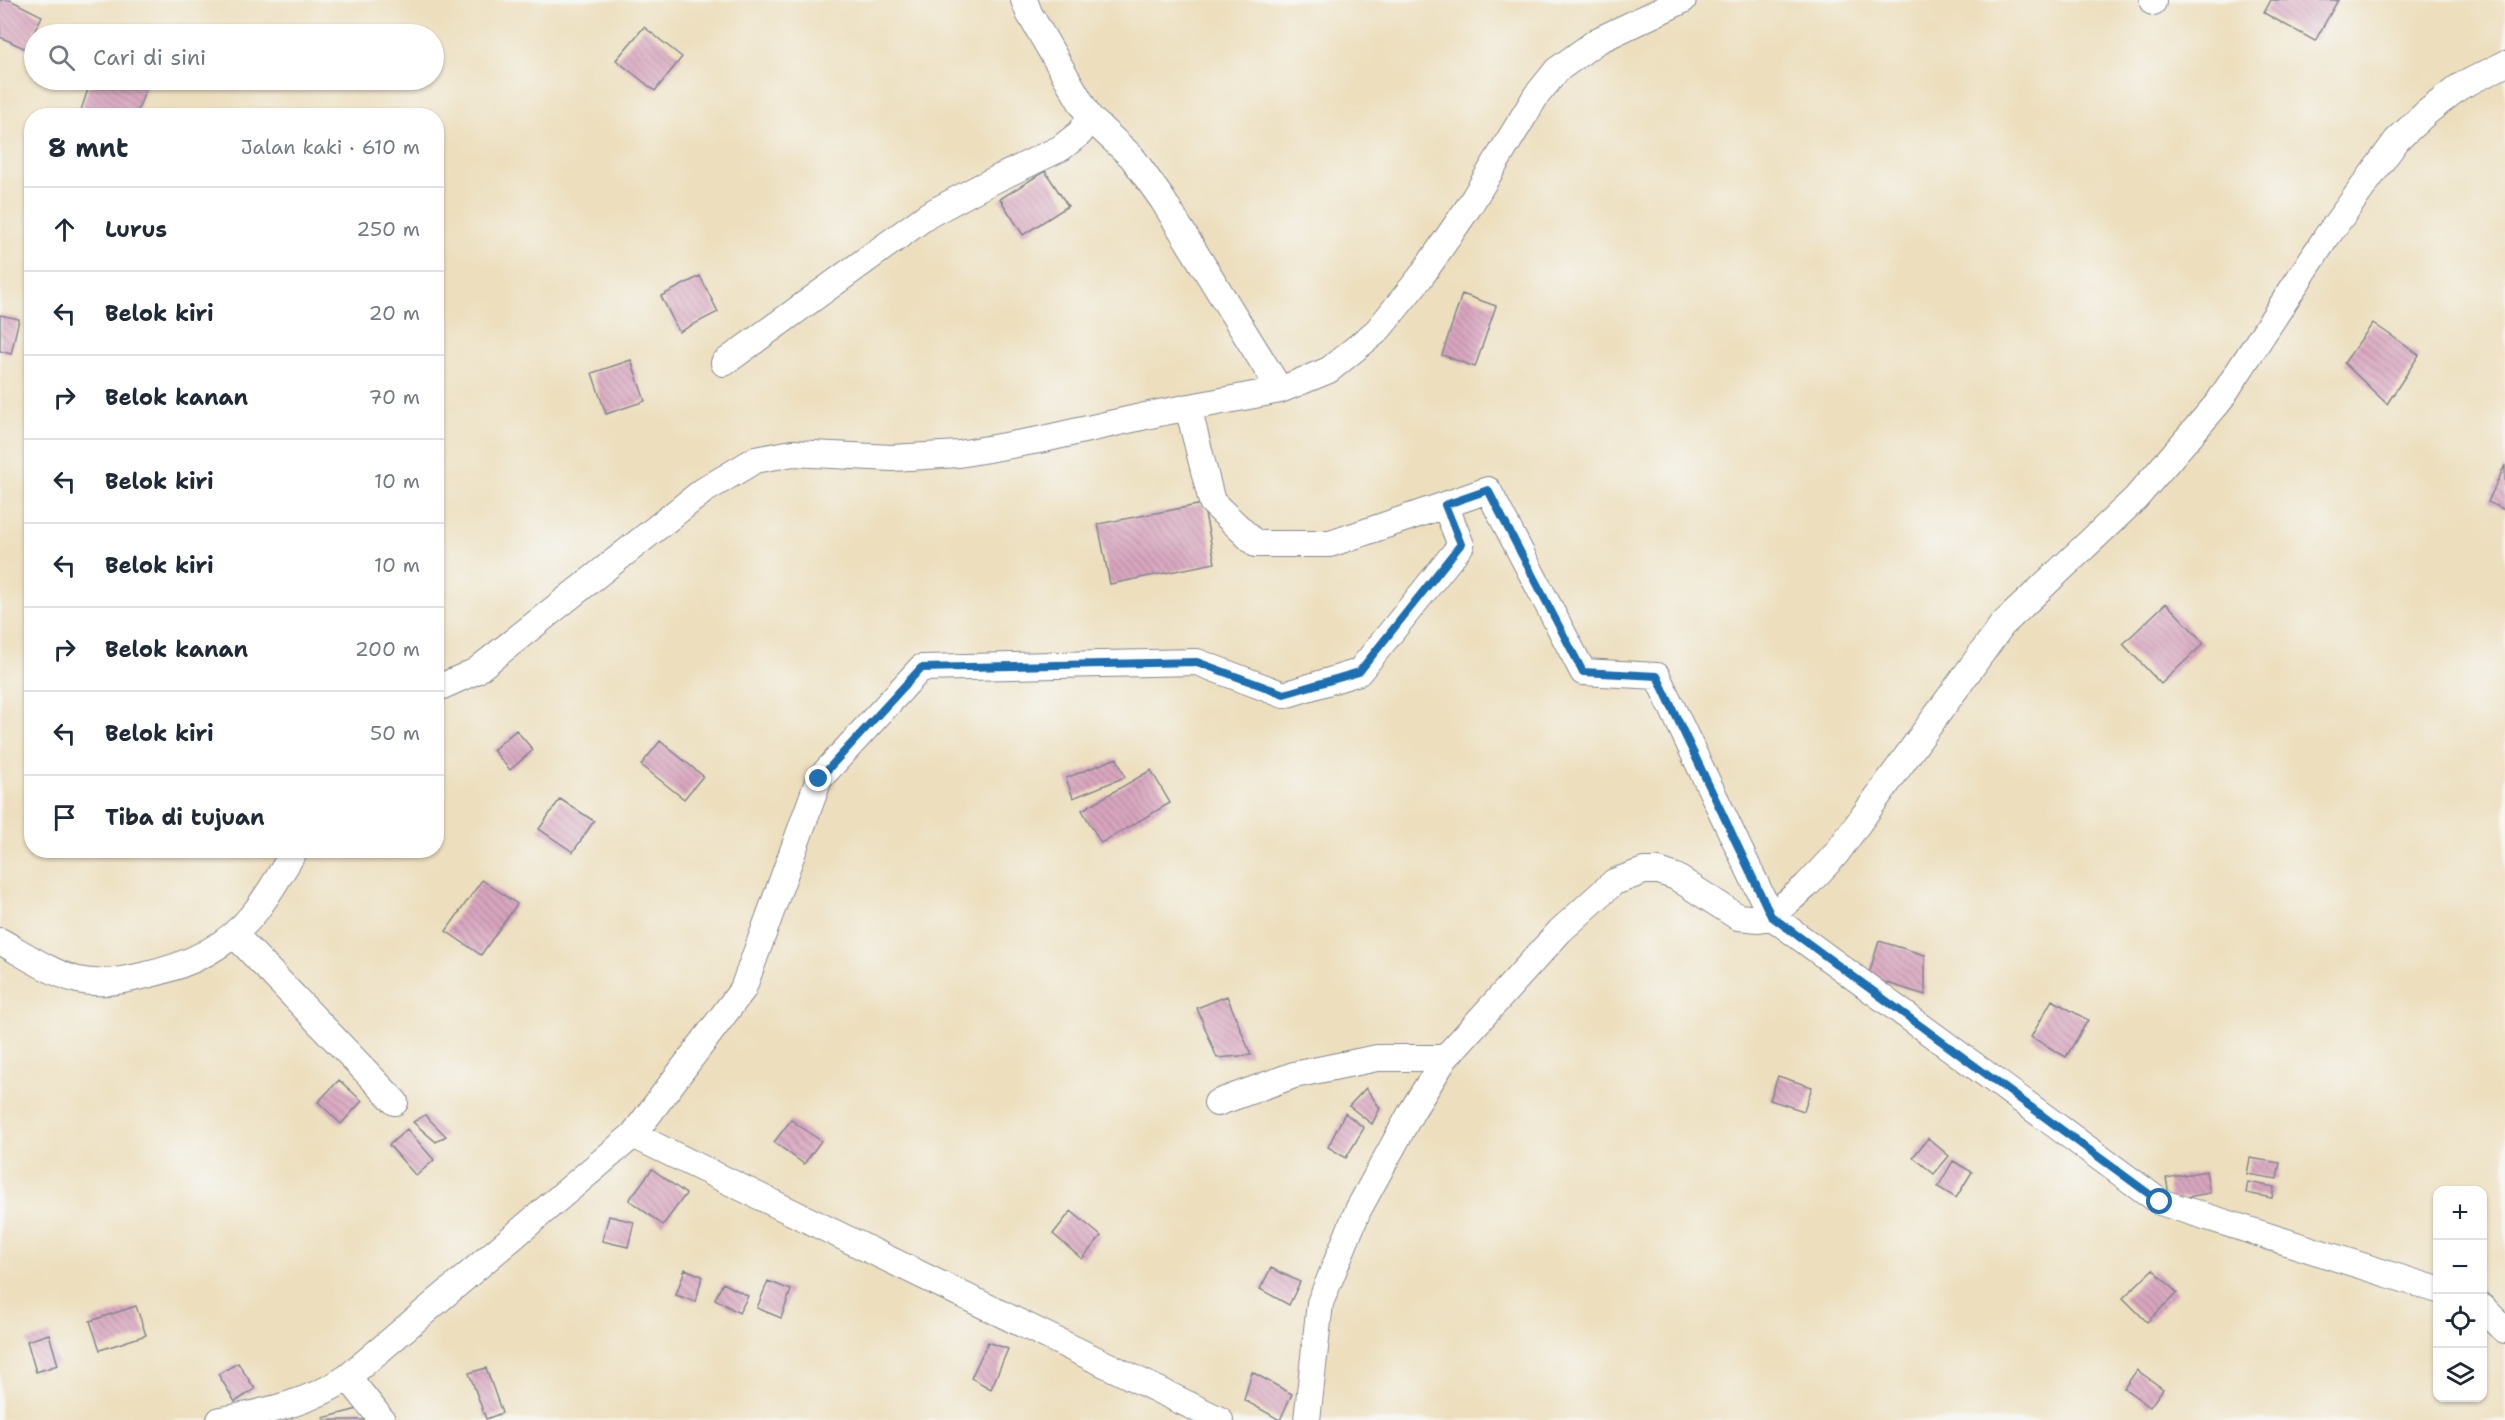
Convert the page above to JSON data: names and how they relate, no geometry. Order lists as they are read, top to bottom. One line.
{"page":{"search":"Cari di sini","heading":["8 mnt","Jalan kaki · 610 m"],"list":[["Lurus","250 m"],["Belok kiri","20 m"],["Belok kanan","70 m"],["Belok kiri","10 m"],["Belok kiri","10 m"],["Belok kanan","200 m"],["Belok kiri","50 m"],"Tiba di tujuan"],"map_buttons":["+","−"]}}
